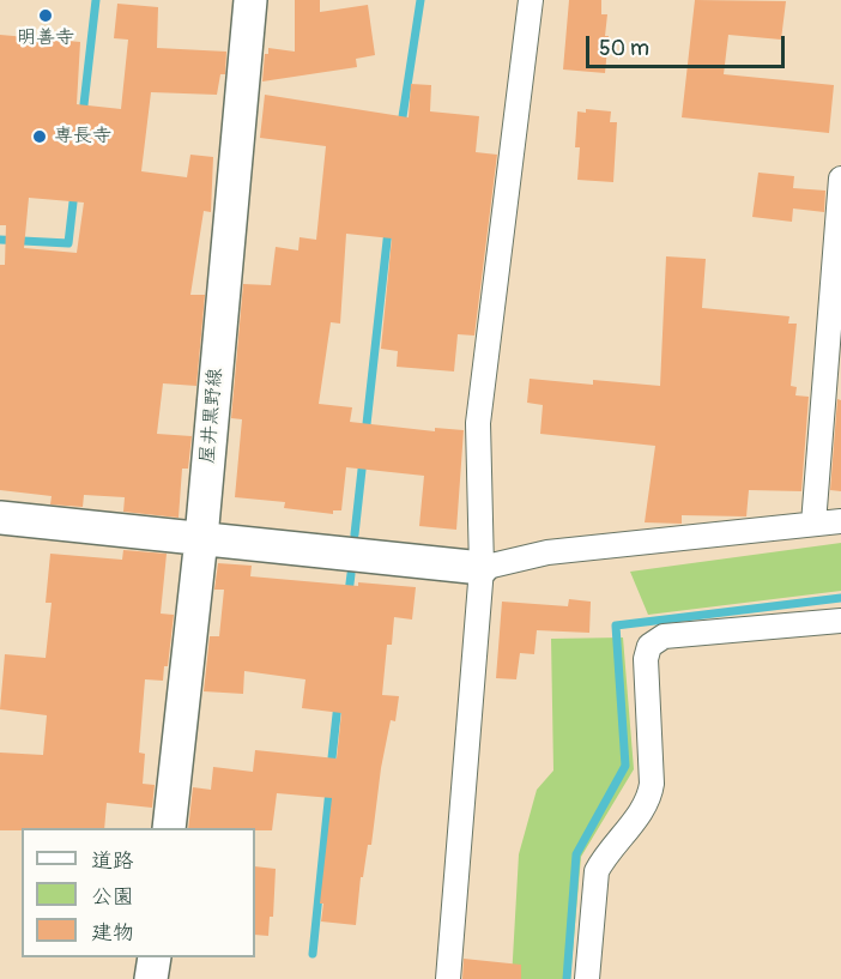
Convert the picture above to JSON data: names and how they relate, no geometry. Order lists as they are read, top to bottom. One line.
{"streets":{"main road":["屋井黒野線"]},"places":["明善寺","専長寺"],"legend":["道路","公園","建物"],"scale_bar":"50 m"}
